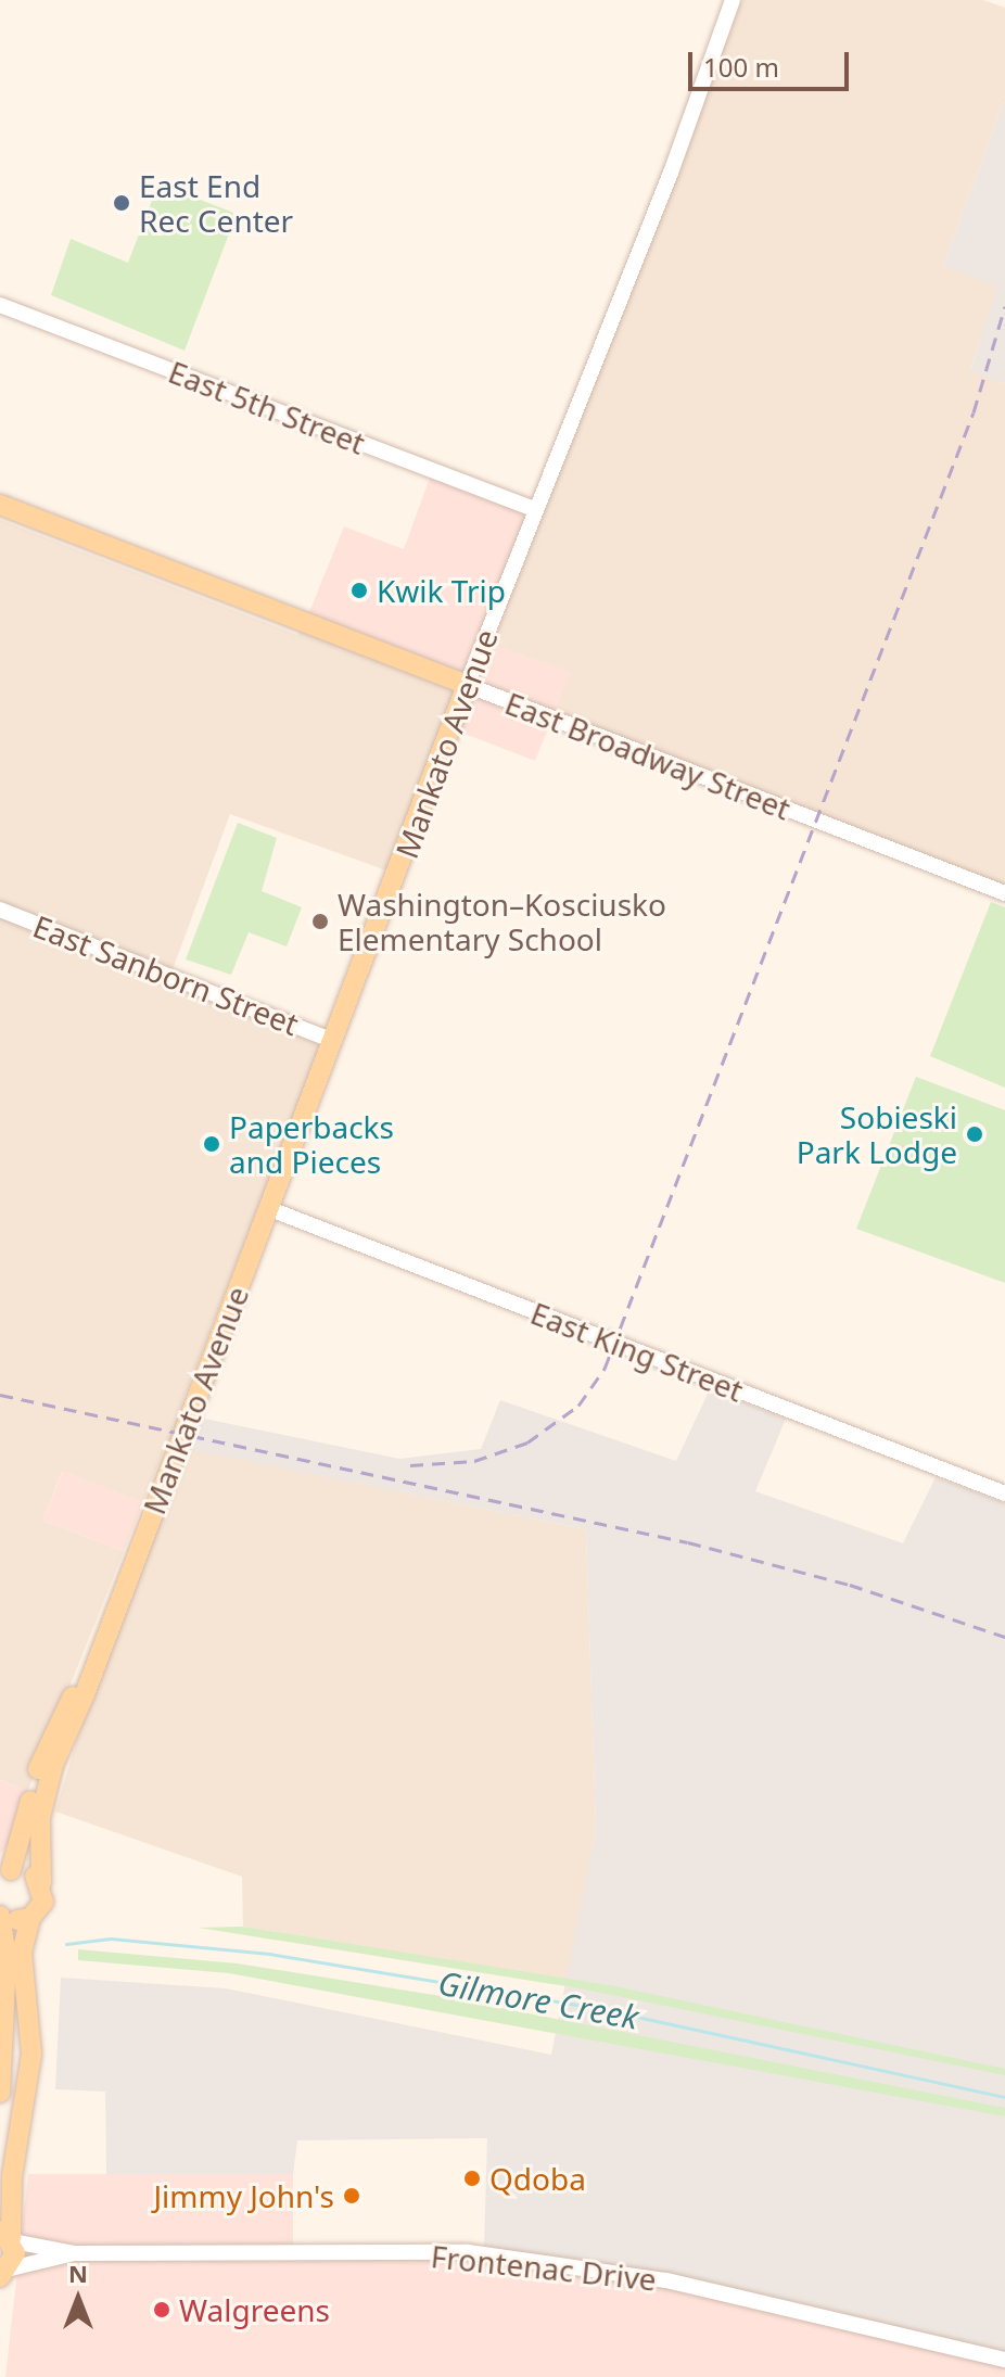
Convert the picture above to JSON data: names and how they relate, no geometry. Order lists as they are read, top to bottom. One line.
{"streets":{"main road":["Mankato Avenue","East Broadway Street"],"street":["East 5th Street","East Sanborn Street","East King Street","Frontenac Drive"]},"crossings":[["East 5th Street","Mankato Avenue"],["Mankato Avenue","East Broadway Street"],["Mankato Avenue","East Sanborn Street"],["Mankato Avenue","East King Street"],["Mankato Avenue","Frontenac Drive"]],"water":["Gilmore Creek"],"places":["East End Rec Center","Kwik Trip","Washington–Kosciusko Elementary School","Sobieski Park Lodge","Paperbacks and Pieces","Qdoba","Jimmy John's","Walgreens"],"scale_bar":"100 m","north":"top"}
